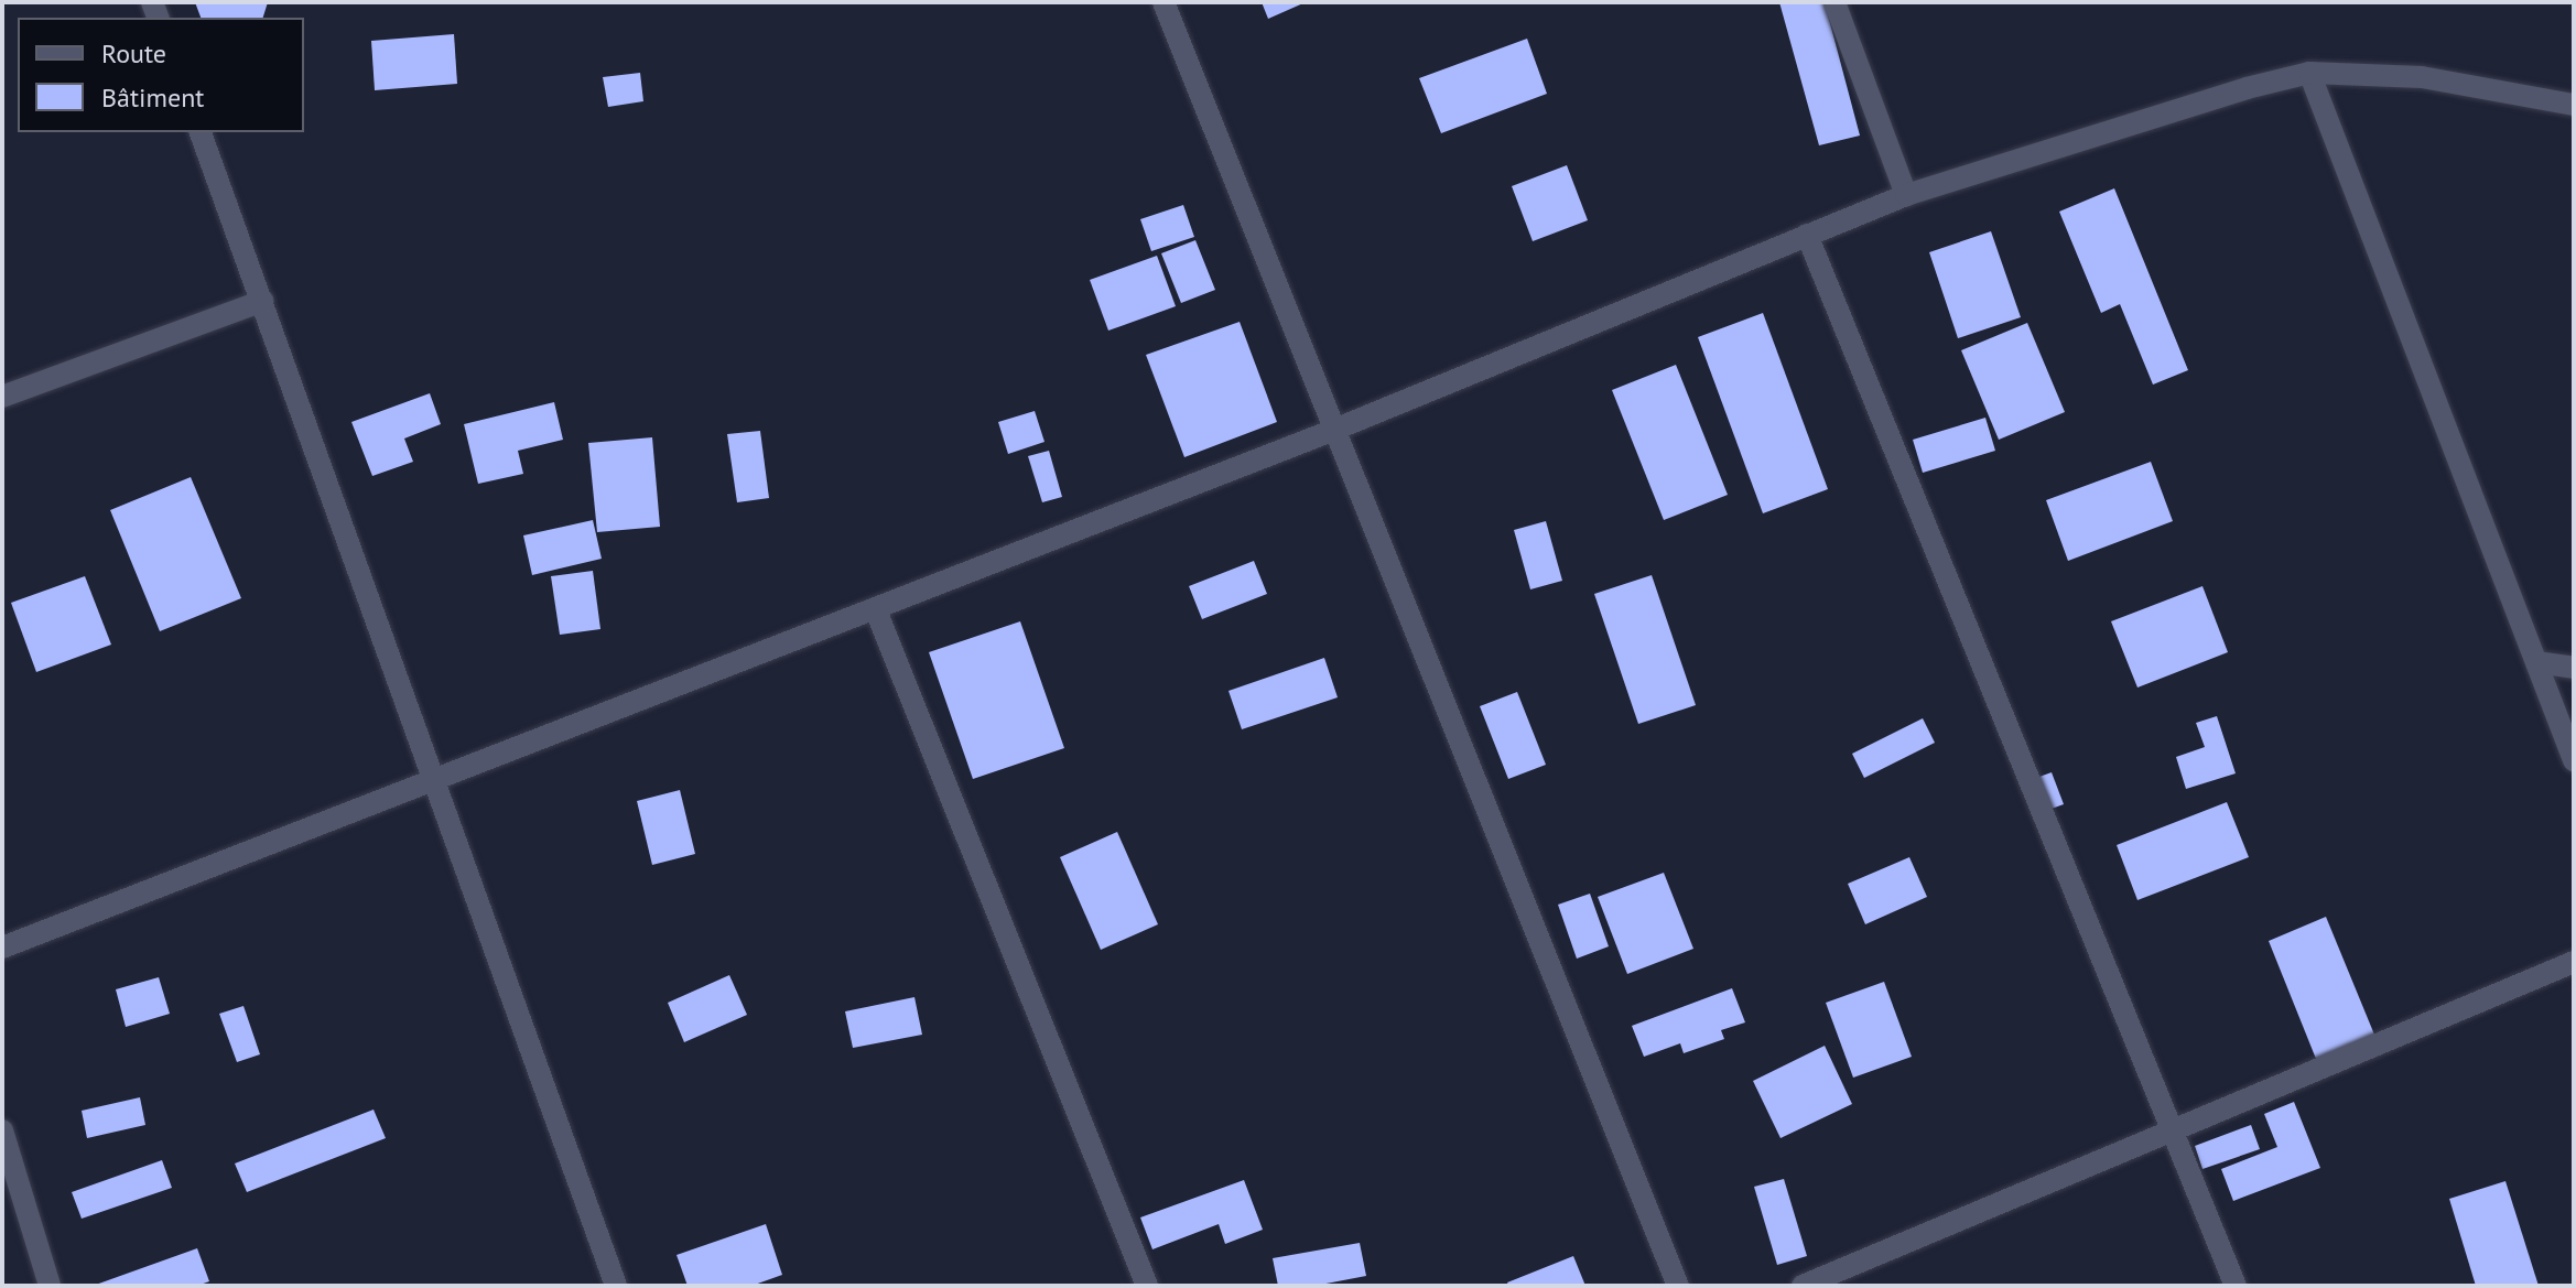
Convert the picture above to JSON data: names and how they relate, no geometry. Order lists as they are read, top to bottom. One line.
{"legend":["Route","Bâtiment"]}
